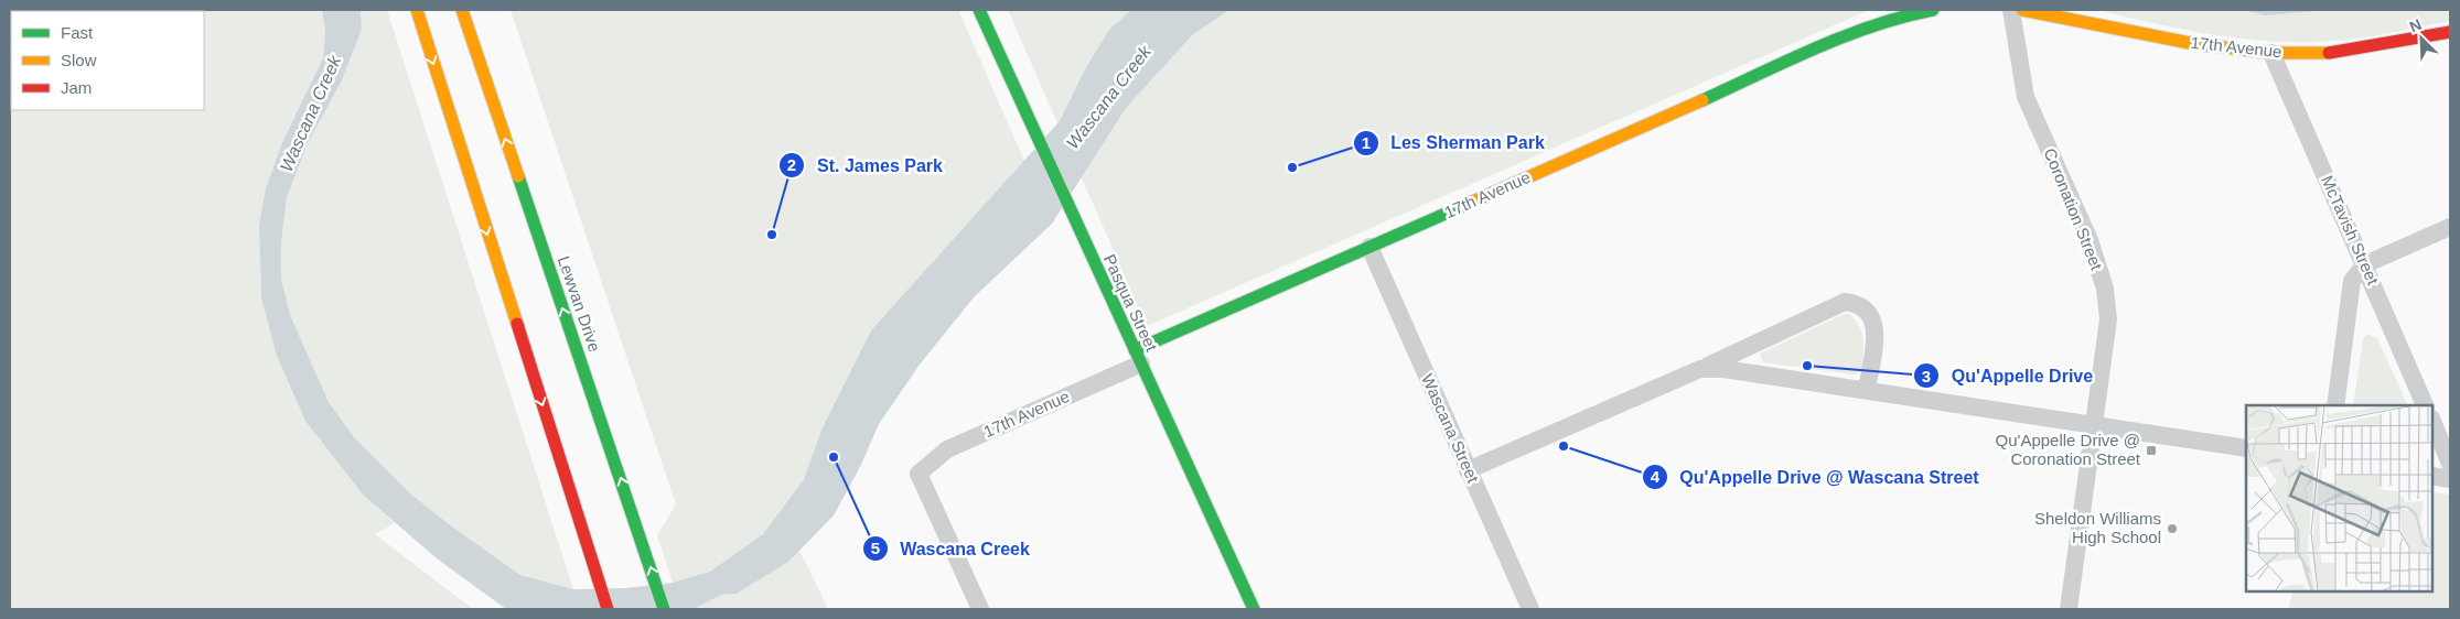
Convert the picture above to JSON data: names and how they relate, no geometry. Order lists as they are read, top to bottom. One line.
{"streets":{"street":["17th Avenue","Coronation Street","McTavish Street","Pasqua Street","Lewvan Drive","Wascana Street"]},"crossings":[["17th Avenue","McTavish Street"],["17th Avenue","Pasqua Street"],["17th Avenue","Wascana Street"]],"water":["Wascana Creek"],"places":{"other":["Les Sherman Park","St. James Park","Qu'Appelle Drive","Qu'Appelle Drive @ Wascana Street","Wascana Creek","Sheldon Williams High School"],"transit":["Qu'Appelle Drive @ Coronation Street"]},"legend":["Fast","Slow","Jam"],"north":"top left"}
